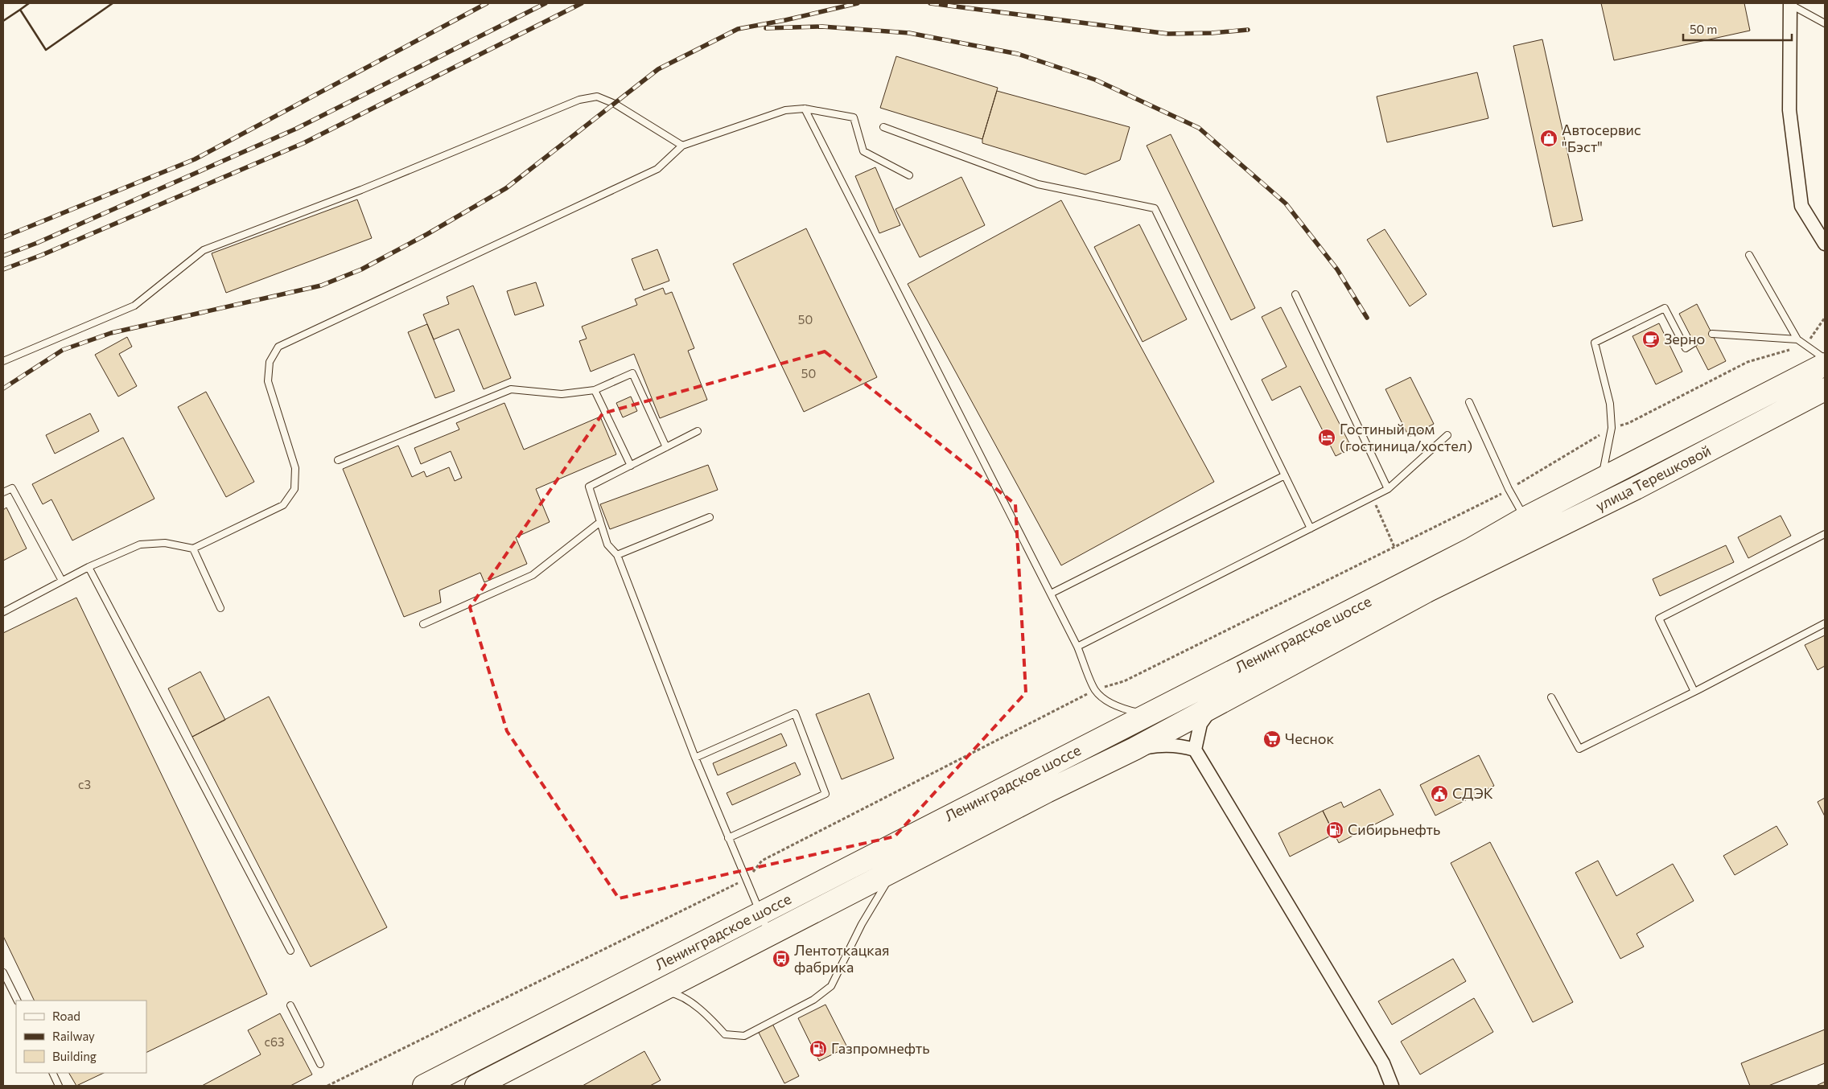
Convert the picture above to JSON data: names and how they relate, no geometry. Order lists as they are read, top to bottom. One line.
{"streets":{"highway":["улица Терешковой","Ленинградское шоссе"]},"crossings":[["улица Терешковой","Ленинградское шоссе"]],"places":{"shop":["Автосервис \"Бэст\""],"cafe":["Зерно"],"hotel":["Гостиный дом (гостиница/хостел)"],"supermarket":["Чеснок"],"public building":["СДЭК"],"fuel station":["Сибирьнефть","Газпромнефть"],"bus stop":["Лентоткацкая фабрика"]},"house_numbers":["50","50","с3","с63"],"legend":["Road","Railway","Building"],"scale_bar":"50 m"}
